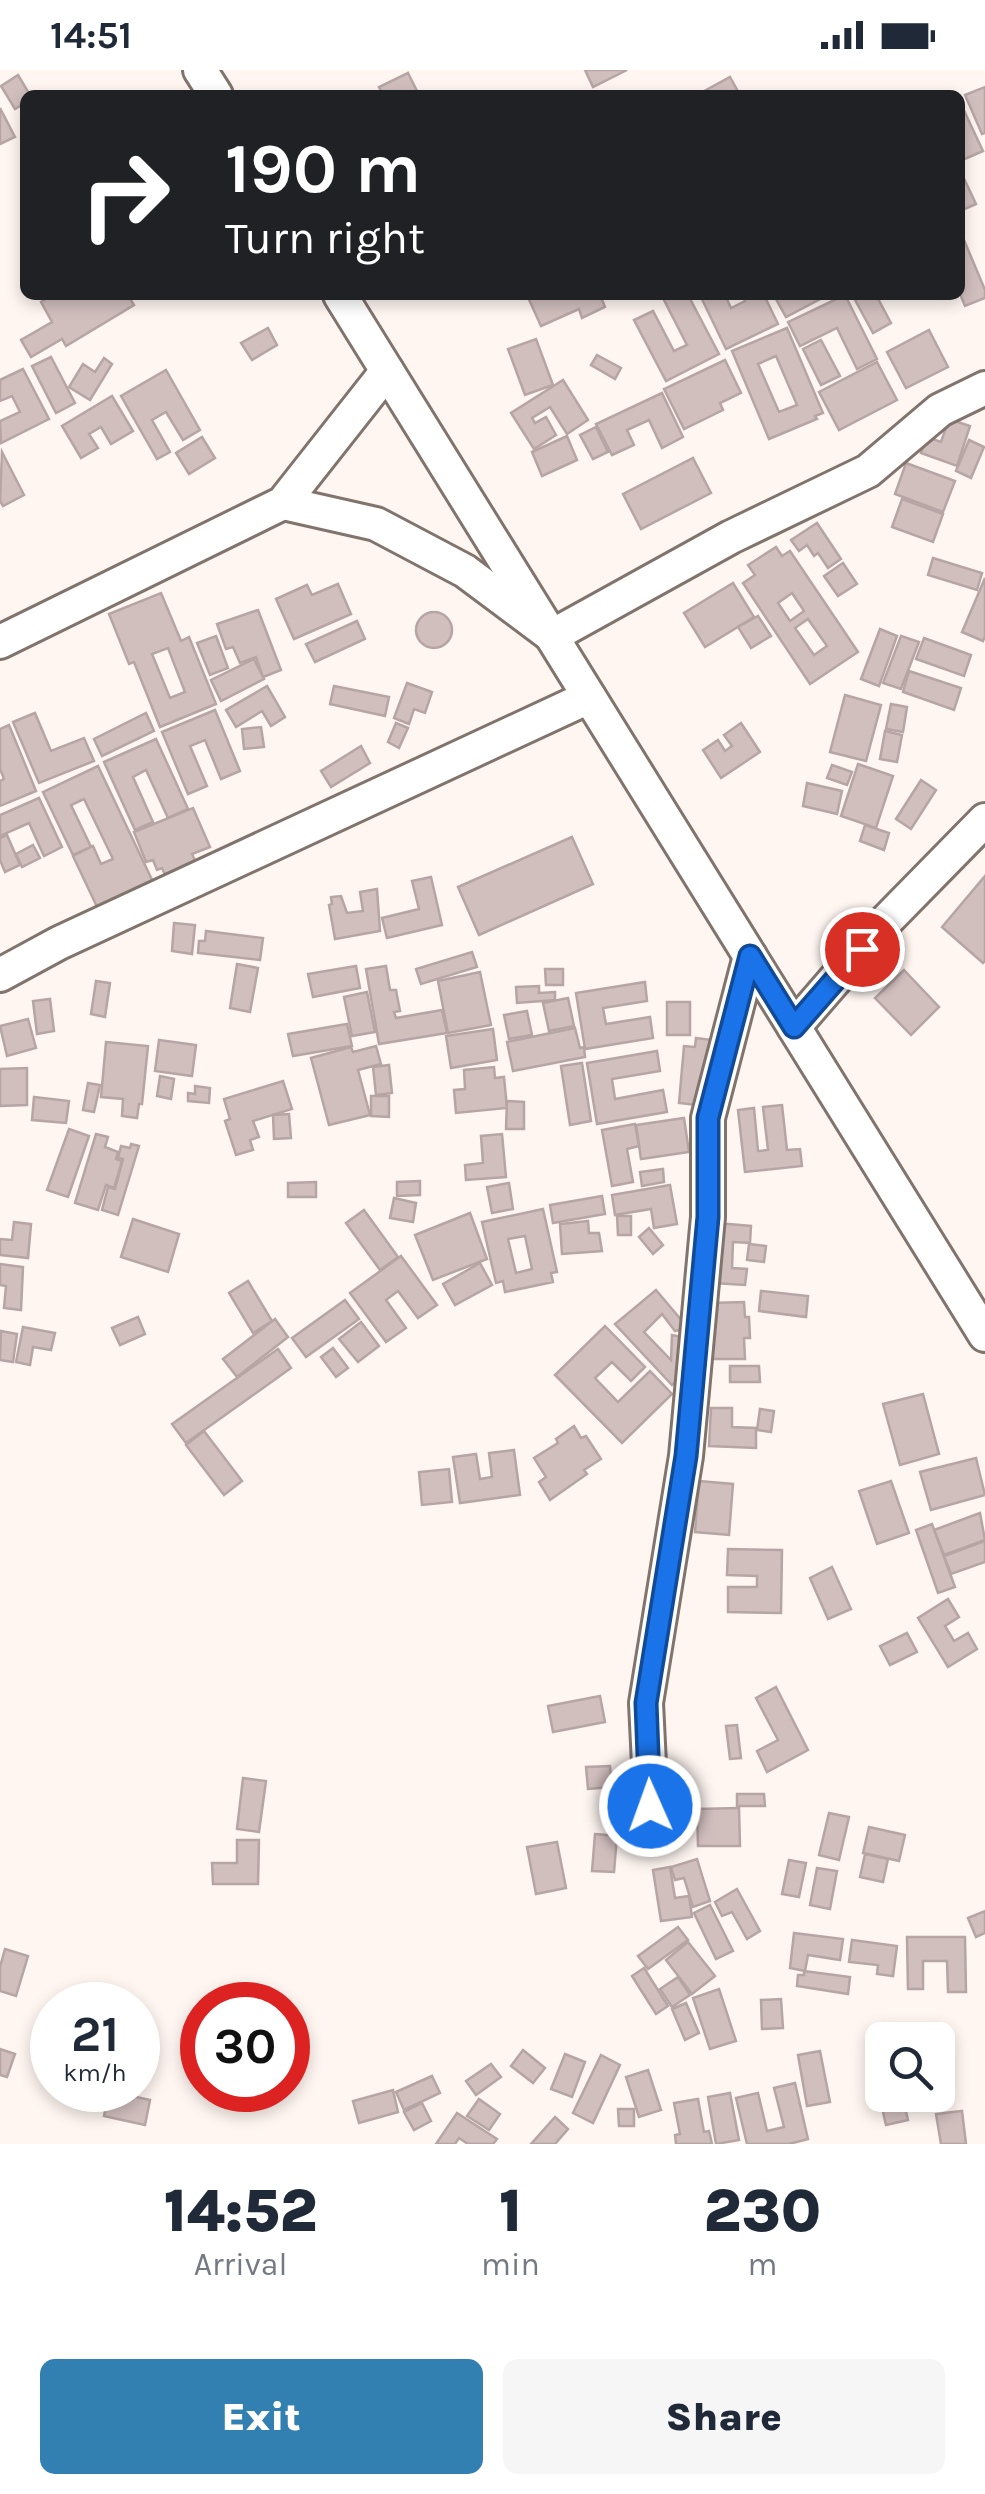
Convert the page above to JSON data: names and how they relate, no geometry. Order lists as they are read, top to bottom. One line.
{"page":{"status":"14:51","turn":["190 m","Turn right"],"speed":"21 km/h","limit":"30","eta":["14:52","Arrival","1","min","230","m"],"buttons":["Exit","Share"]}}
